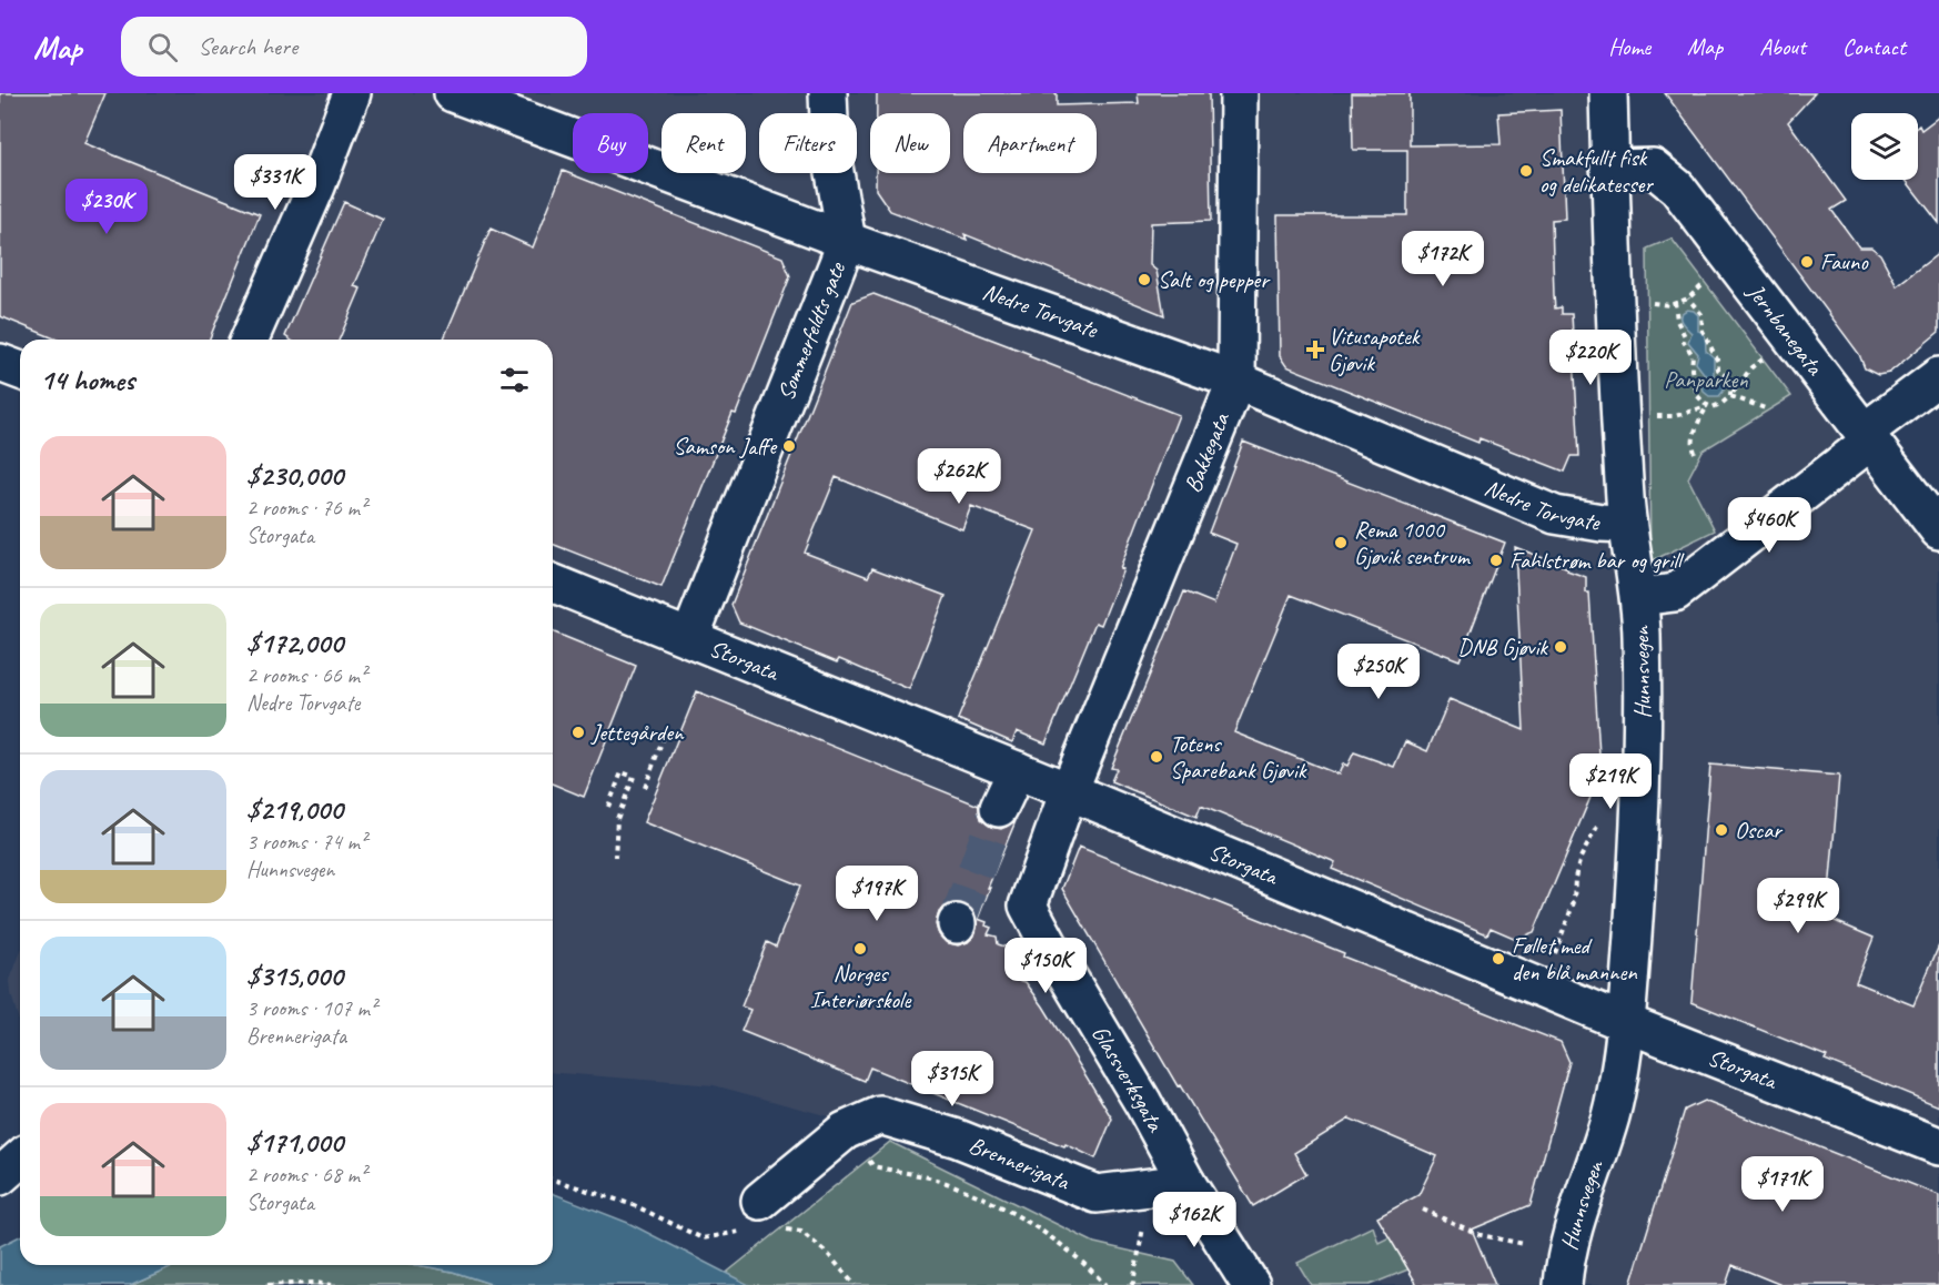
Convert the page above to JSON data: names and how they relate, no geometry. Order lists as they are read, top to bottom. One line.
{"streets":{"street":["Nedre Torvgate","Jernbanegata","Sommerfeldts gate","Bakkegata","Storgata","Hunnsvegen","Glassverksgata","Brennerigata"]},"crossings":[["Nedre Torvgate","Sommerfeldts gate"],["Nedre Torvgate","Bakkegata"],["Nedre Torvgate","Hunnsvegen"],["Jernbanegata","Hunnsvegen"],["Sommerfeldts gate","Storgata"],["Bakkegata","Storgata"],["Bakkegata","Glassverksgata"],["Storgata","Hunnsvegen"],["Storgata","Glassverksgata"],["Glassverksgata","Brennerigata"]],"parks":["Panparken"],"places":{"other":["Smakfullt fisk og delikatesser","Fauno","Salt og pepper","Samson Jaffe","Rema 1000 Gjøvik sentrum","Fahlstrøm bar og grill","DNB Gjøvik","Jettegården","Totens Sparebank Gjøvik","Oscar","Norges Interiørskole","Føllet med den blå mannen"],"health":["Vitusapotek Gjøvik"]},"page":{"header":"Map","search":"Search here","nav":["Home","Map","About","Contact"],"chip":["Buy","Rent","Filters","New","Apartment"],"price":["$331K","$230K","$172K","$220K","$262K","$460K","$250K","$219K","$197K","$299K","$150K","$315K","$171K","$162K"],"heading":"14 homes","list":[{"name":"$230,000","note":"2 rooms · 76 m² · Storgata"},{"name":"$172,000","note":"2 rooms · 66 m² · Nedre Torvgate"},{"name":"$219,000","note":"3 rooms · 74 m² · Hunnsvegen"},{"name":"$315,000","note":"3 rooms · 107 m² · Brennerigata"},{"name":"$171,000","note":"2 rooms · 68 m² · Storgata"}]}}
